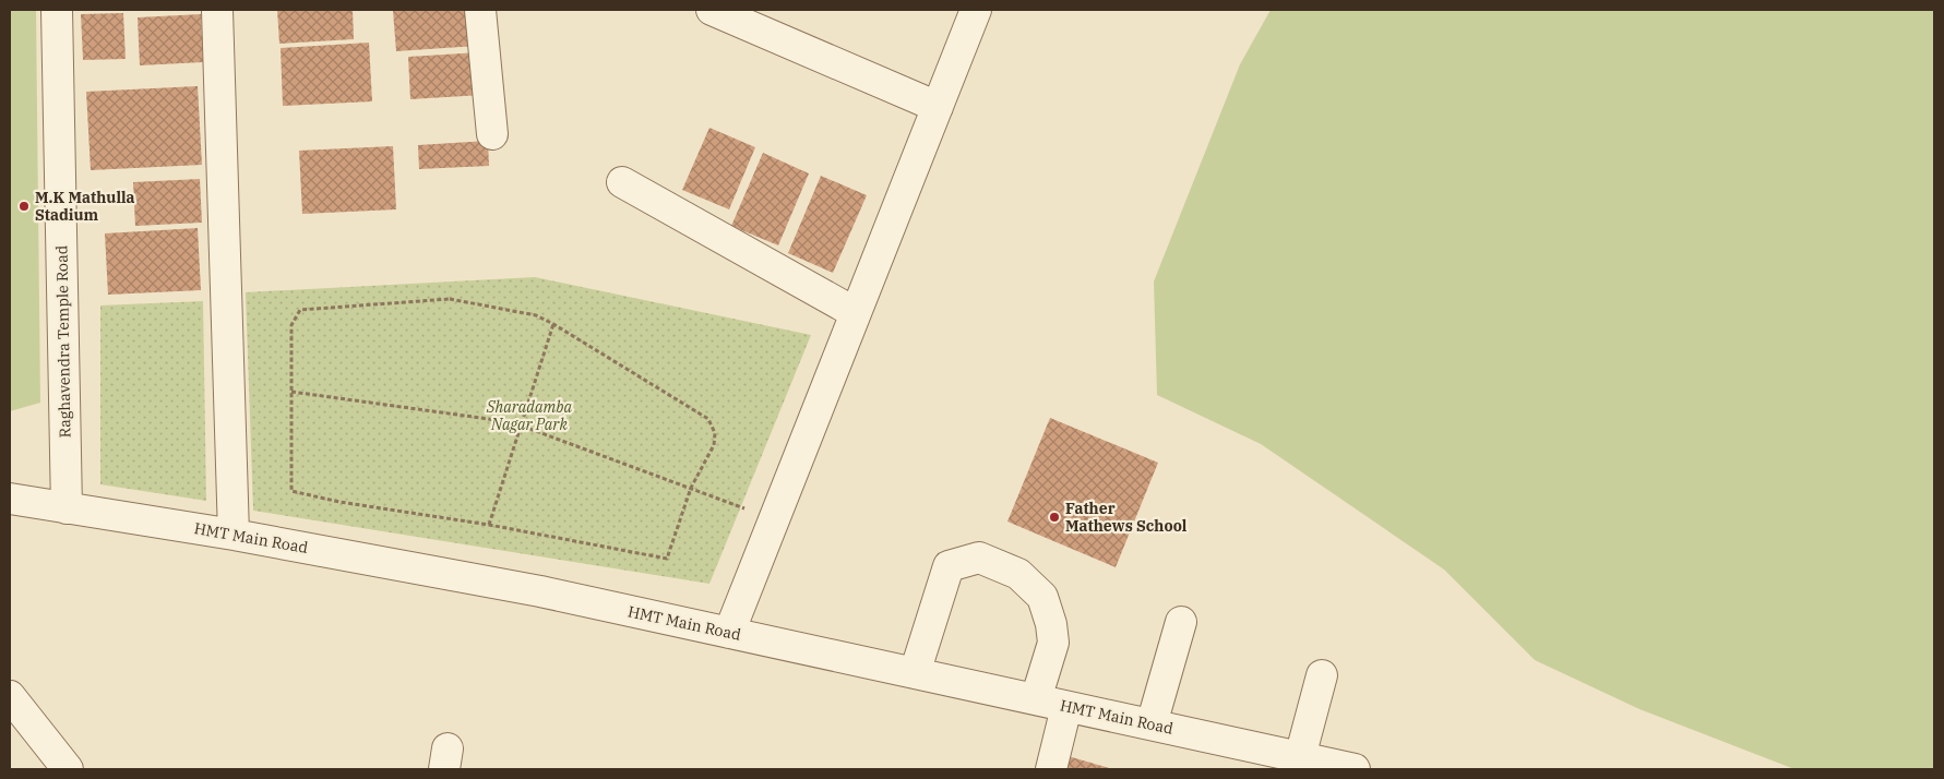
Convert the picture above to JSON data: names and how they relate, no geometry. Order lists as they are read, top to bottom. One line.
{"streets":{"street":["Raghavendra Temple Road","HMT Main Road"]},"crossings":[["Raghavendra Temple Road","HMT Main Road"]],"parks":["Sharadamba Nagar Park"],"places":["M.K Mathulla Stadium","Father Mathews School"]}
